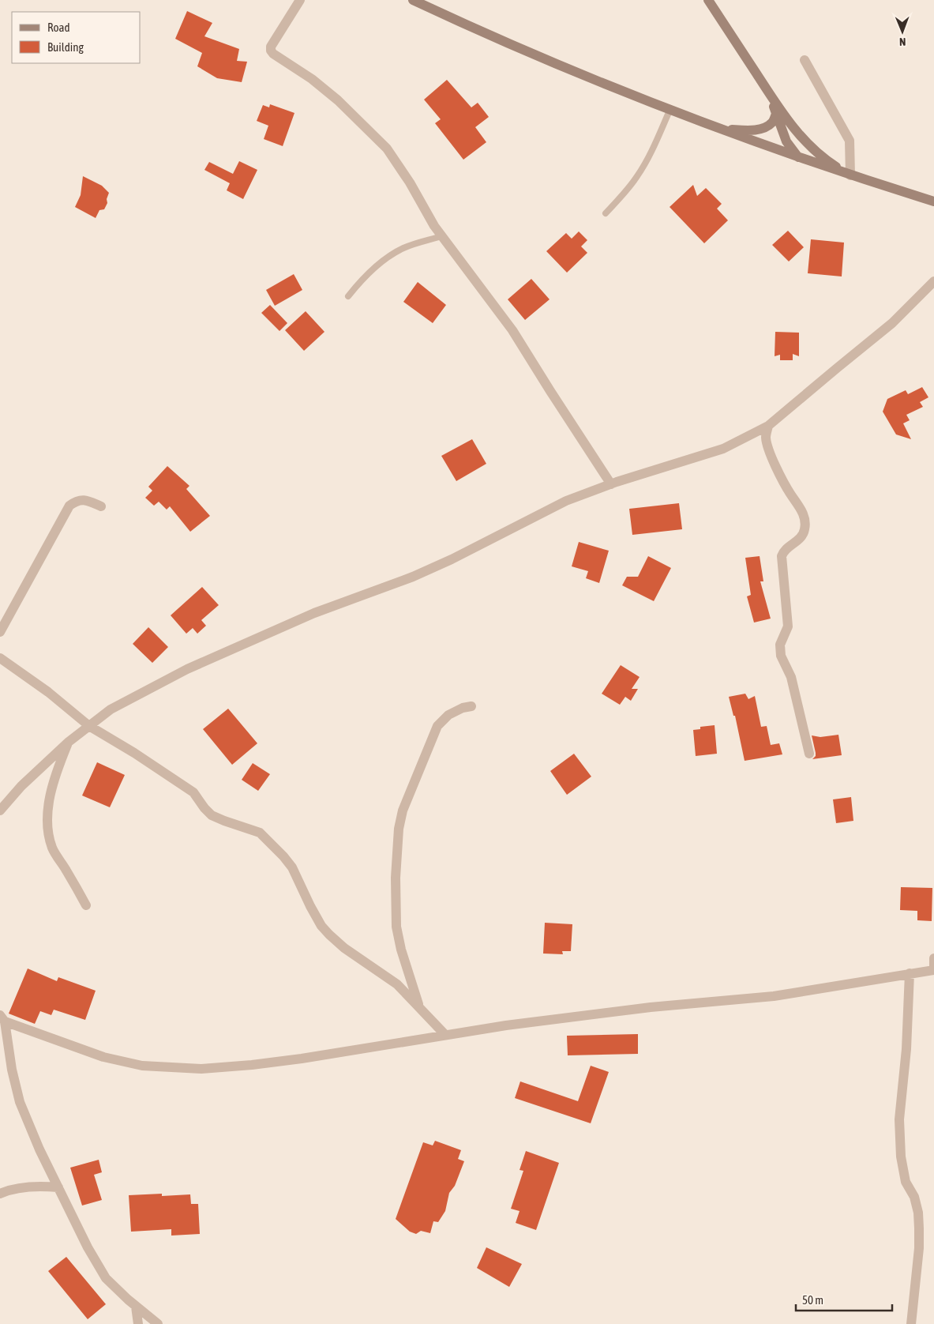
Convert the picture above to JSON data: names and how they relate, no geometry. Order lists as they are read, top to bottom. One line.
{"legend":["Road","Building"],"scale_bar":"50 m","north":"bottom"}
